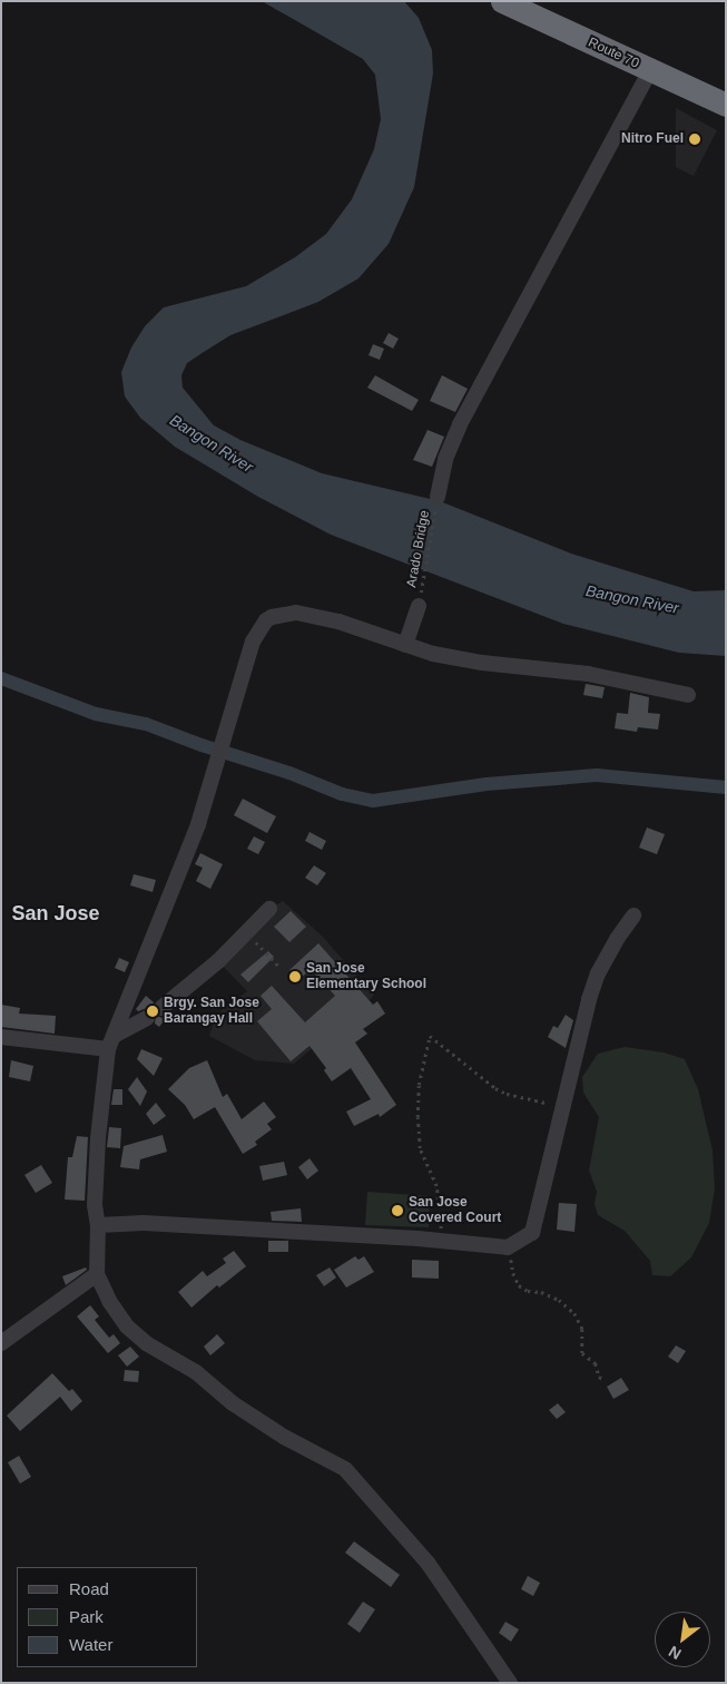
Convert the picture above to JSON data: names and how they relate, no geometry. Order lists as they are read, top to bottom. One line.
{"streets":{"highway":["Route 70"],"path":["Arado Bridge"]},"districts":["San Jose"],"water":["Bangon River"],"places":["Nitro Fuel","San Jose Elementary School","Brgy. San Jose Barangay Hall","San Jose Covered Court"],"legend":["Road","Park","Water"],"north":"bottom left"}
